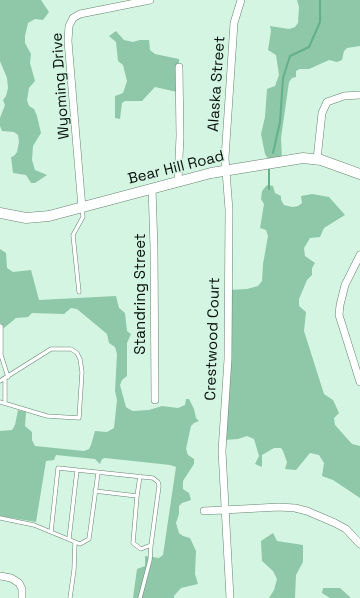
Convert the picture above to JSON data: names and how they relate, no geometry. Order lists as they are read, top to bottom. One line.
{"streets":{"street":["Alaska Street","Wyoming Drive","Bear Hill Road","Standring Street","Crestwood Court"]},"crossings":[["Alaska Street","Bear Hill Road"],["Alaska Street","Crestwood Court"],["Wyoming Drive","Bear Hill Road"],["Bear Hill Road","Standring Street"],["Bear Hill Road","Crestwood Court"]]}
